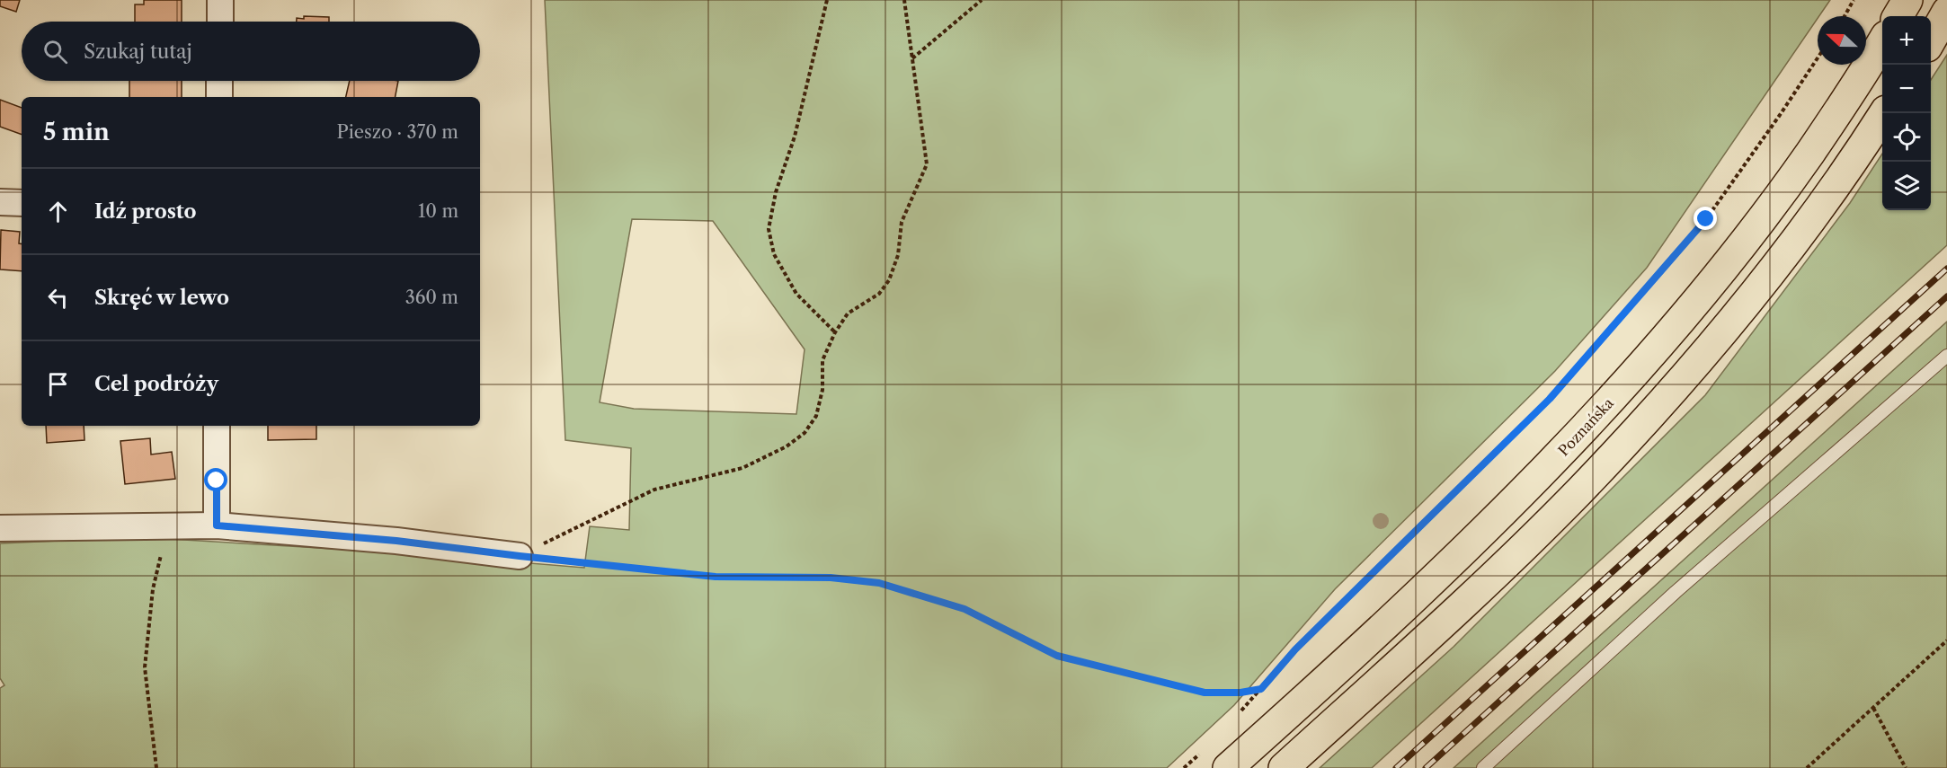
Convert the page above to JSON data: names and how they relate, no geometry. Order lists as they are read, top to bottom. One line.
{"streets":{"main road":["Poznańska"]},"north":"left","page":{"map_buttons":["+","−"],"search":"Szukaj tutaj","heading":["5 min","Pieszo · 370 m"],"list":[["Idź prosto","10 m"],["Skręć w lewo","360 m"],"Cel podróży"]}}
